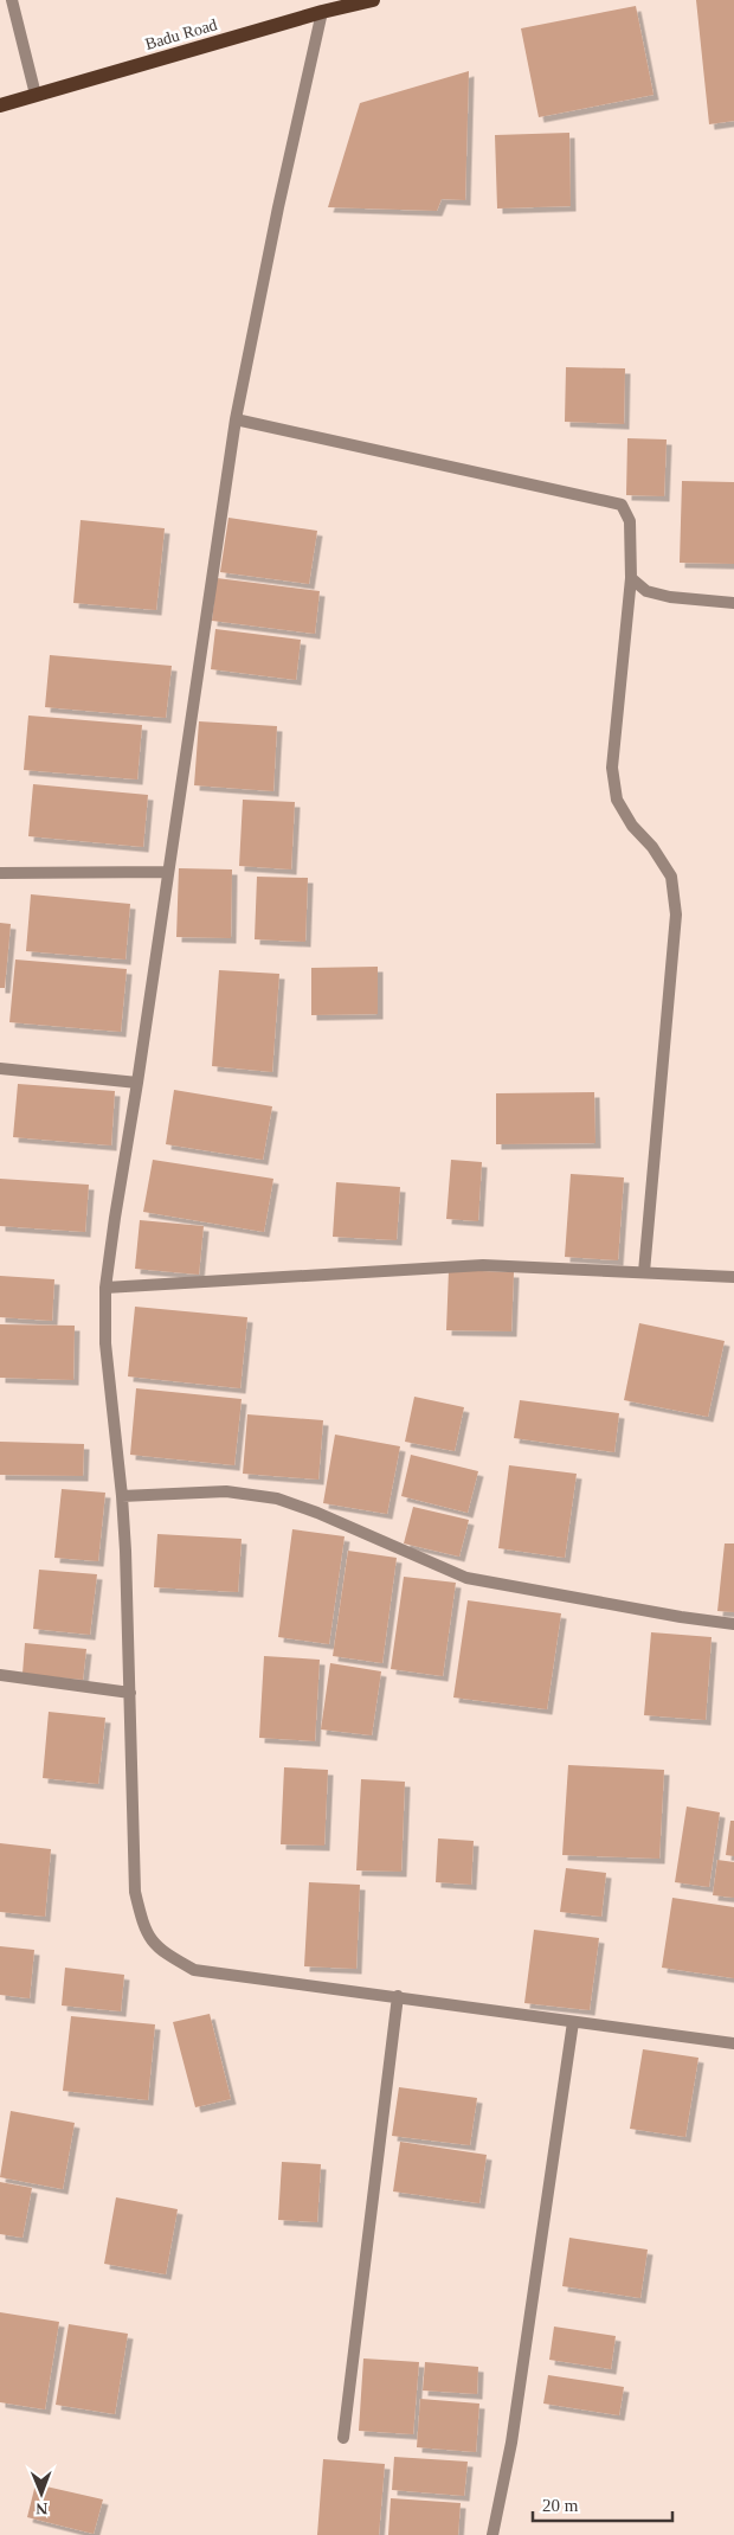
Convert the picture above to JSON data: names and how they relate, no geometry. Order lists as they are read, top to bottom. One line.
{"streets":{"main road":["Badu Road"]},"scale_bar":"20 m","north":"bottom"}
